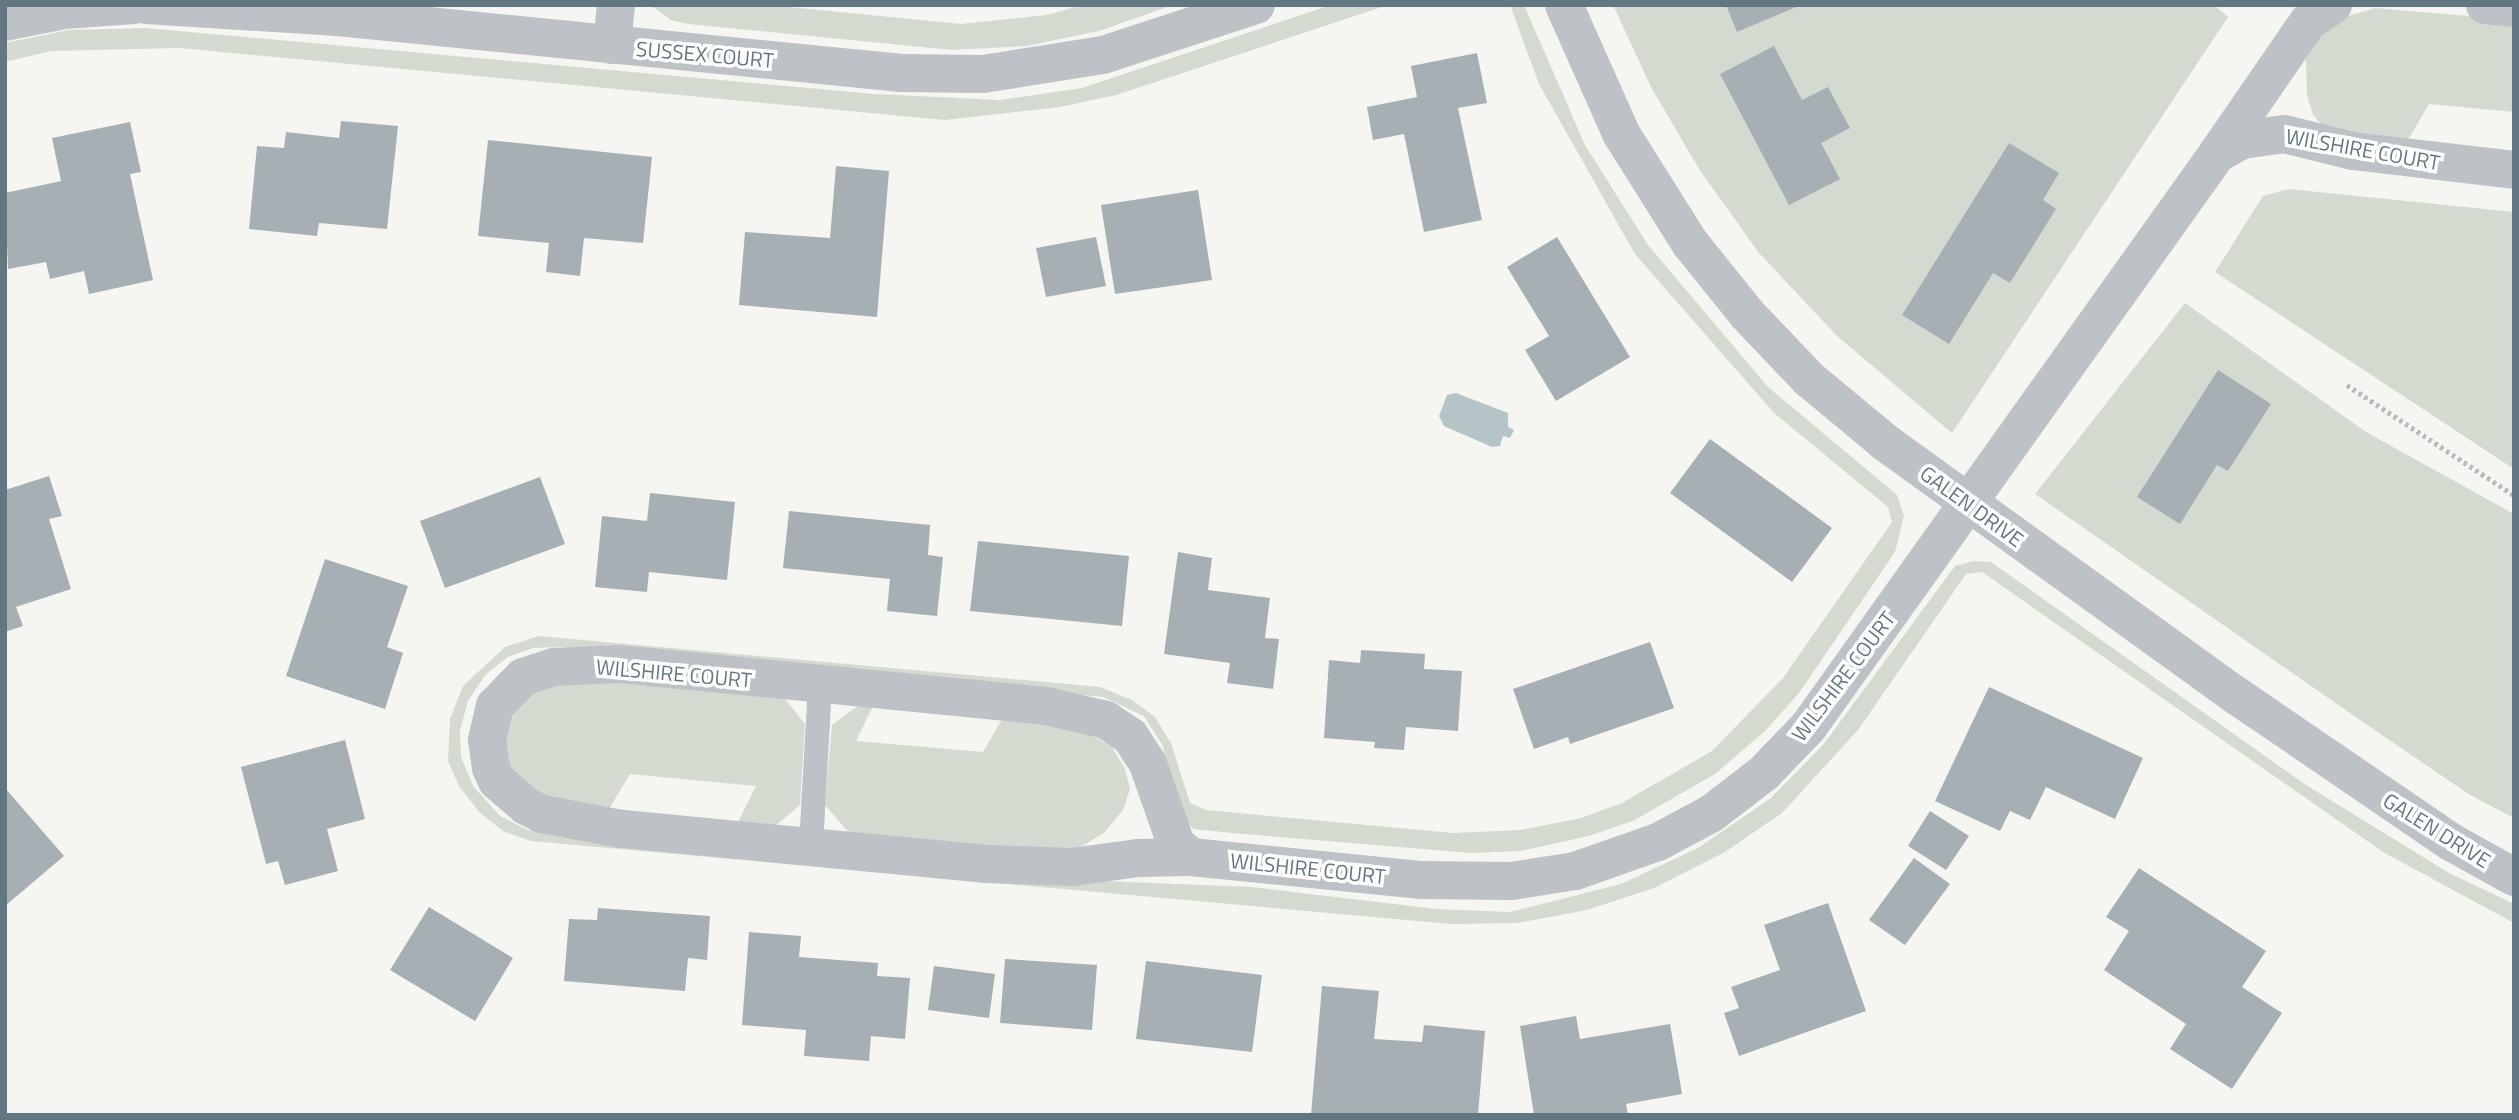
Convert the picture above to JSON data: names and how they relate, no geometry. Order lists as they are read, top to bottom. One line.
{"streets":{"street":["SUSSEX COURT","WILSHIRE COURT","GALEN DRIVE"]},"crossings":[["WILSHIRE COURT","GALEN DRIVE"]]}
